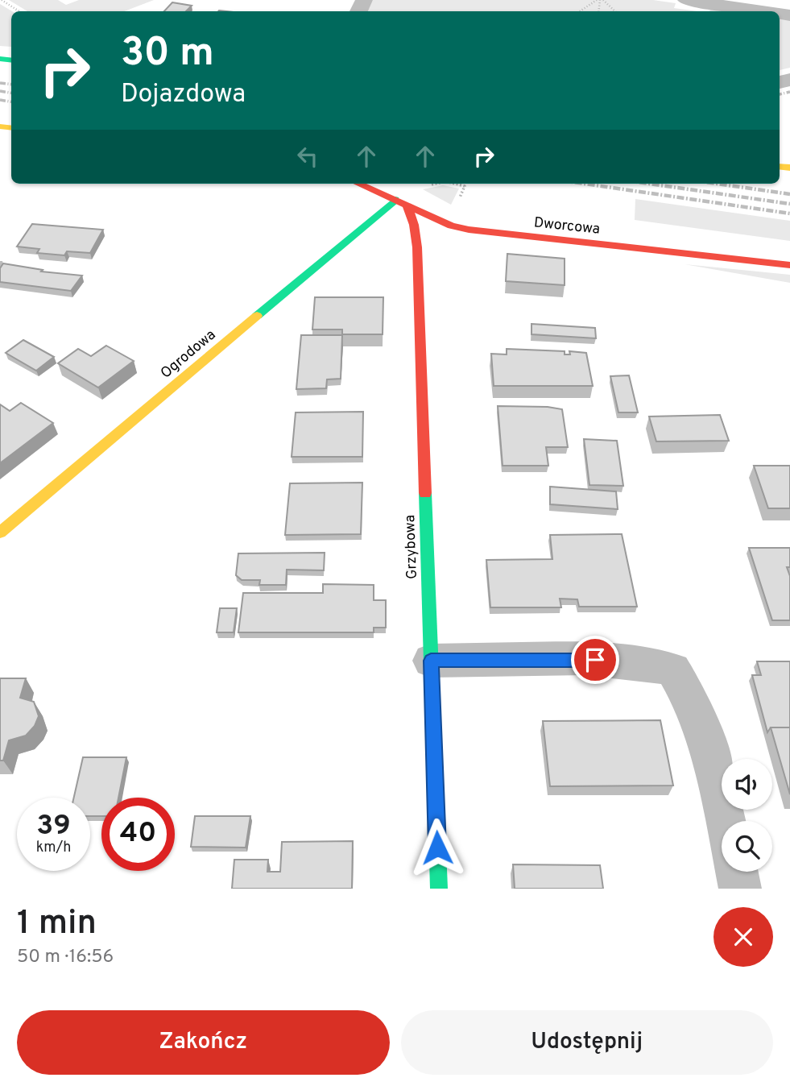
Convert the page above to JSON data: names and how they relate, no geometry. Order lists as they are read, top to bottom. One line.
{"streets":{"street":["Dworcowa","Ogrodowa","Grzybowa"]},"crossings":[["Dworcowa","Ogrodowa"],["Dworcowa","Grzybowa"],["Ogrodowa","Grzybowa"]],"page":{"turn":["30 m","Dojazdowa"],"speed":"39 km/h","limit":"40","heading":["1 min","50 m · 16:56"],"buttons":["Zakończ","Udostępnij"]}}
